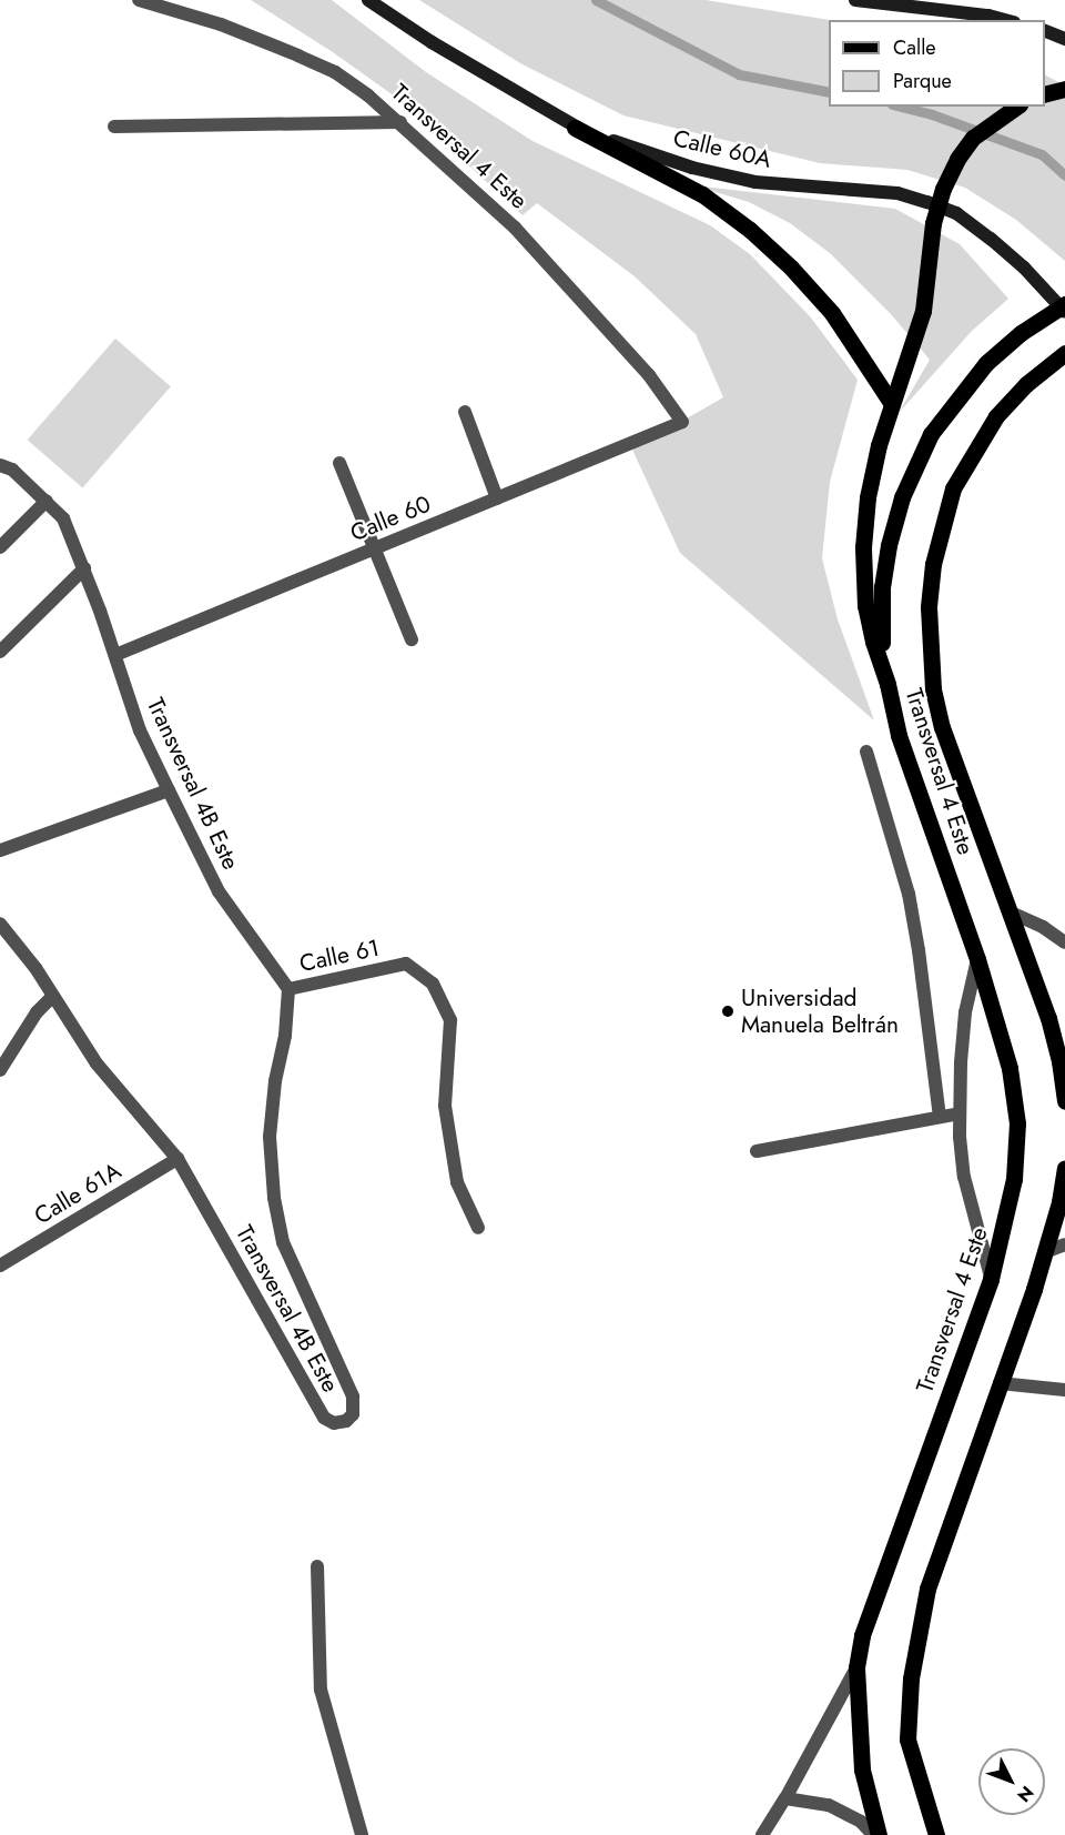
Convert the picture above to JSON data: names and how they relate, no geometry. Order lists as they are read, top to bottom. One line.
{"streets":{"main road":["Transversal 4 Este"],"street":["Calle 60A","Calle 60","Transversal 4B Este","Calle 61","Calle 61A"]},"crossings":[["Transversal 4 Este","Calle 60"],["Calle 60","Transversal 4B Este"],["Transversal 4B Este","Calle 61"],["Transversal 4B Este","Calle 61A"]],"places":["Universidad Manuela Beltrán"],"legend":["Calle","Parque"],"north":"bottom right"}
